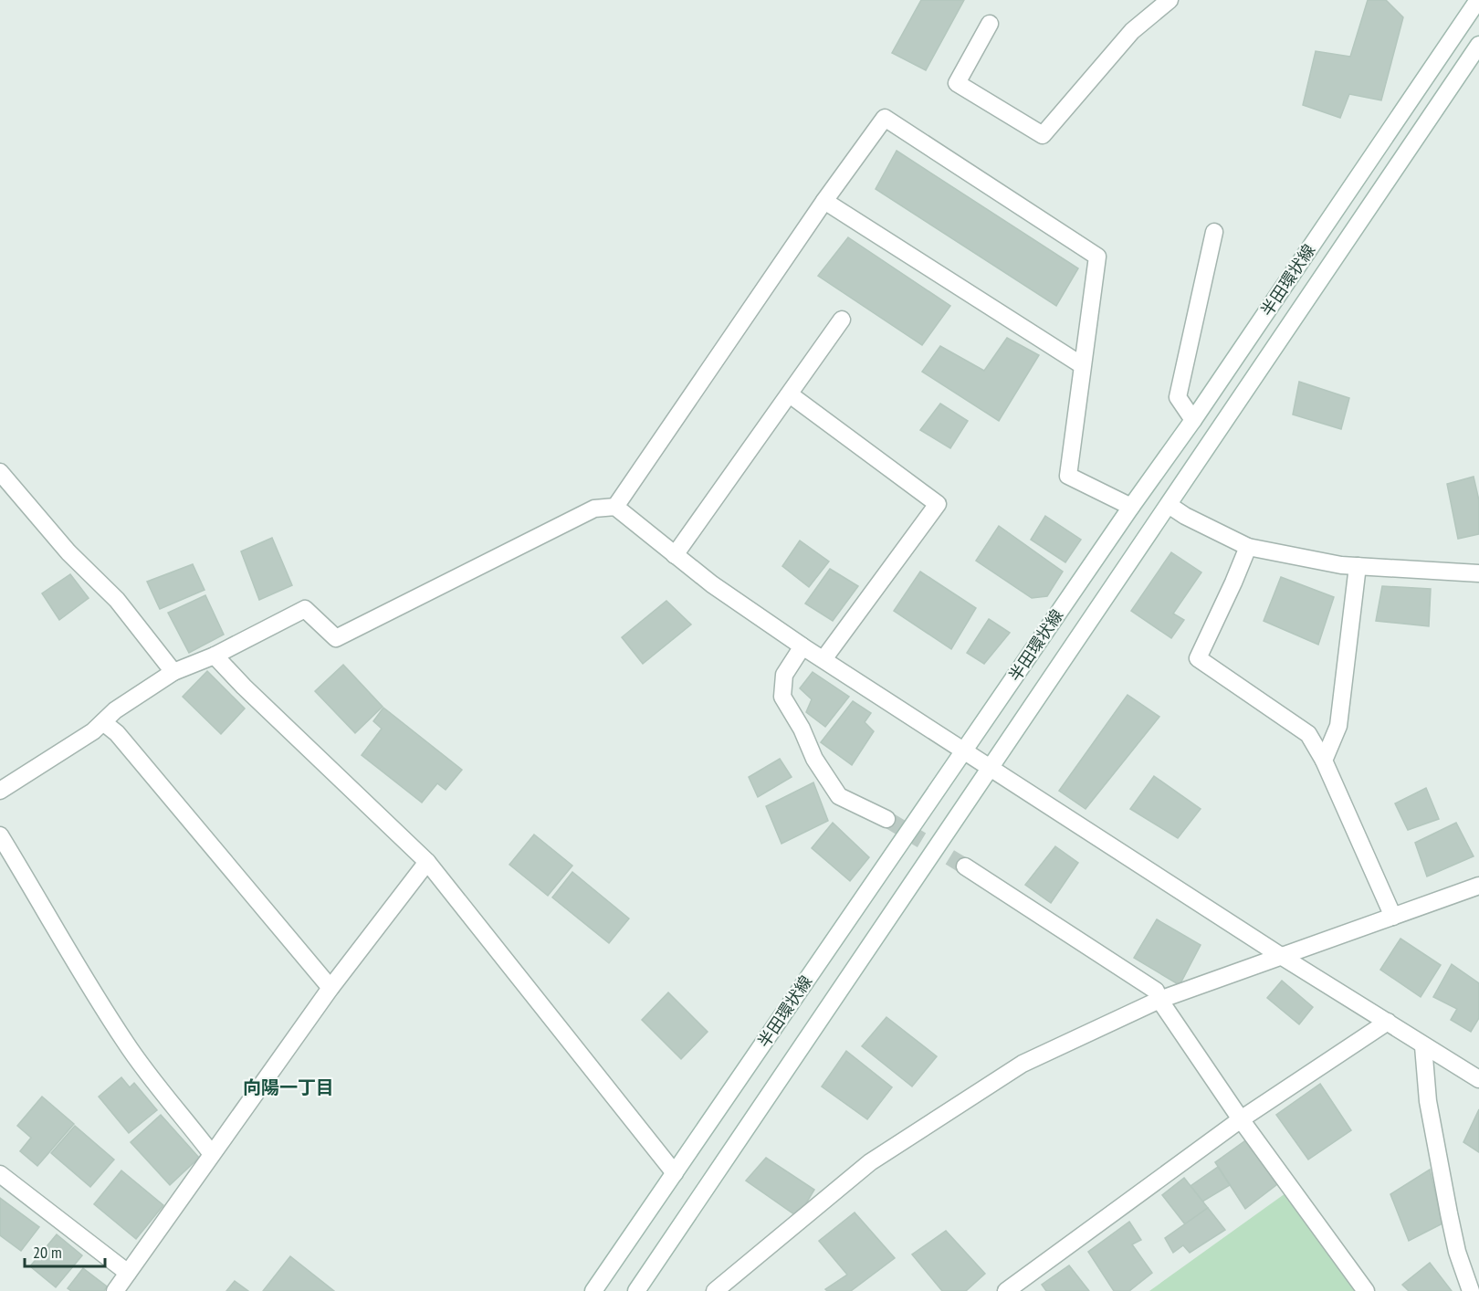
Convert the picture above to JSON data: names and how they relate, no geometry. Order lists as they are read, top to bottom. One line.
{"streets":{"street":["半田環状線"]},"districts":["向陽一丁目"],"scale_bar":"20 m"}
